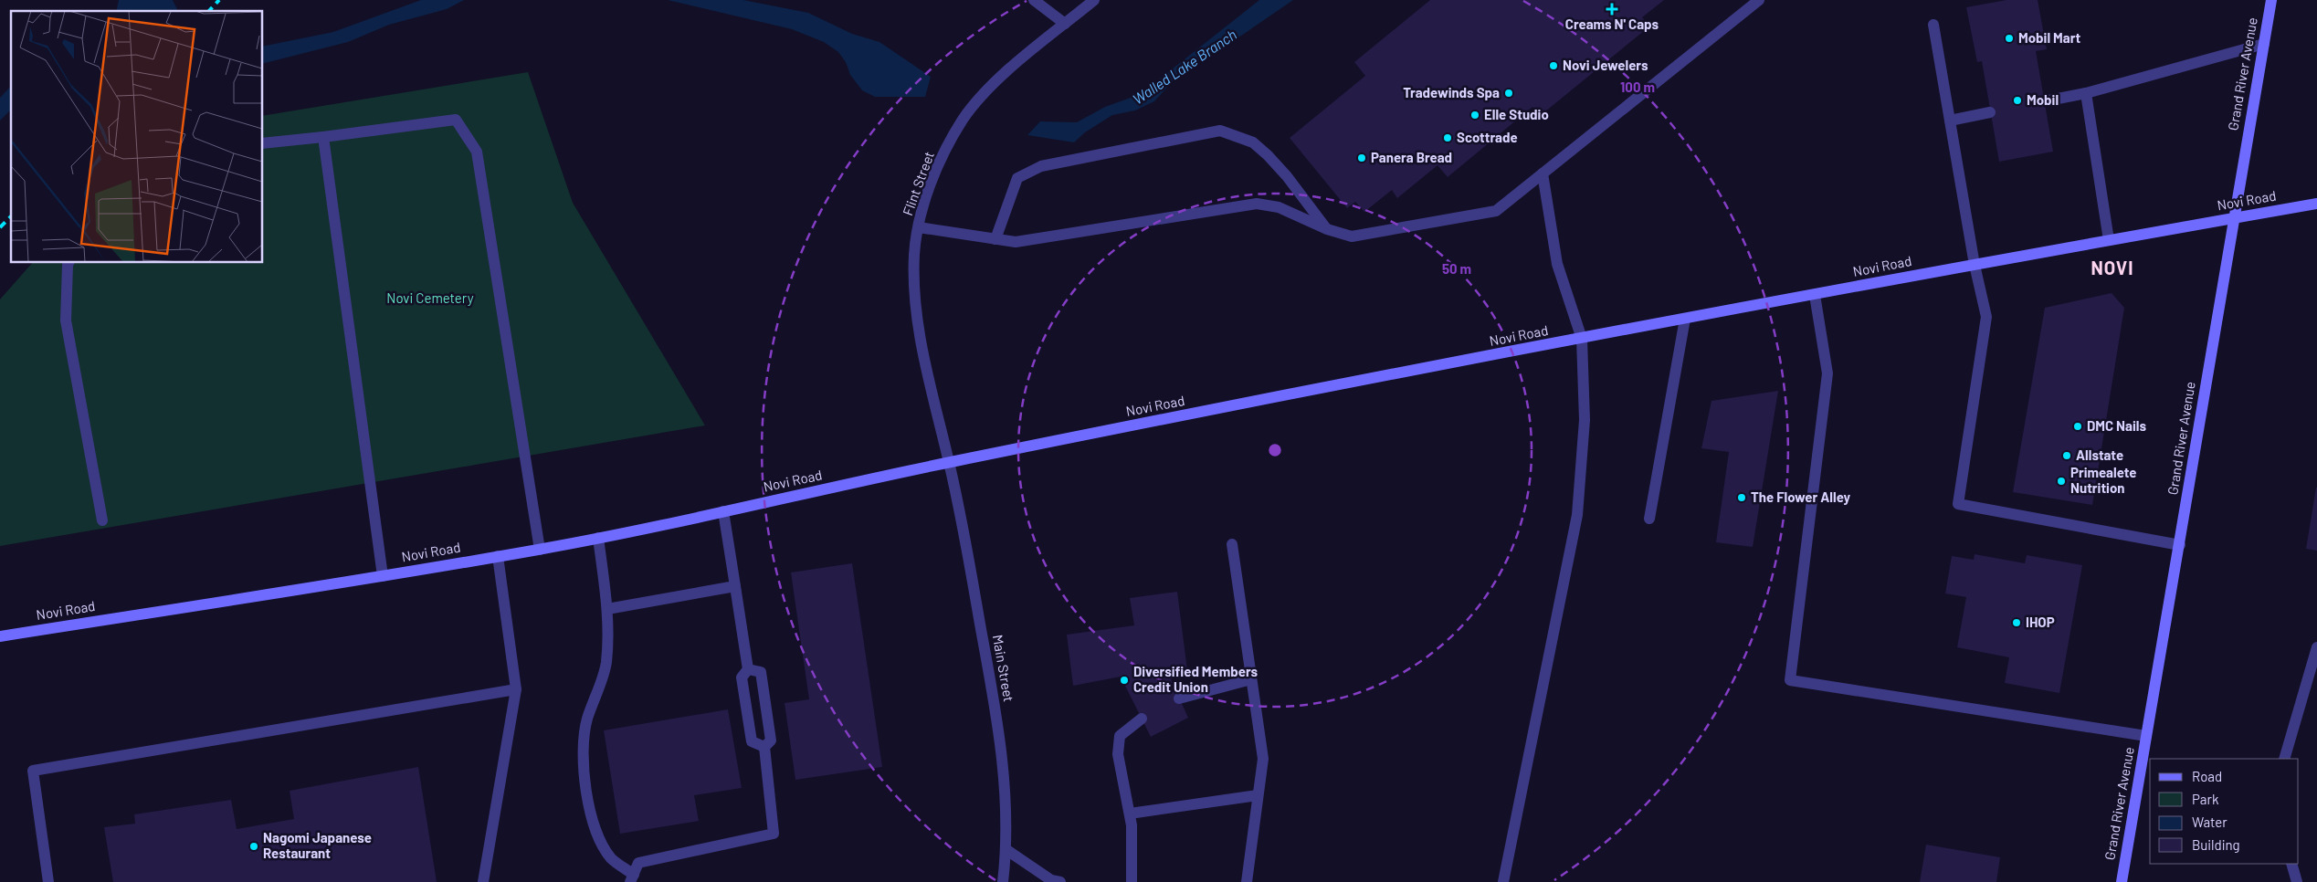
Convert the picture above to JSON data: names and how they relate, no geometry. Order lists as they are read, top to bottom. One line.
{"streets":{"main road":["Grand River Avenue","Novi Road"],"street":["Flint Street","Main Street"]},"crossings":[["Grand River Avenue","Novi Road"],["Flint Street","Novi Road"],["Flint Street","Main Street"],["Novi Road","Main Street"]],"districts":["NOVI"],"water":["Walled Lake Branch"],"parks":["Novi Cemetery"],"places":{"health":["Creams N' Caps"],"other":["Mobil Mart","Novi Jewelers","Tradewinds Spa","Mobil","Elle Studio","Scottrade","Panera Bread","DMC Nails","Allstate","Primealete Nutrition","The Flower Alley","IHOP","Diversified Members Credit Union","Nagomi Japanese Restaurant"]},"legend":["Road","Park","Water","Building"],"rings":["100 m","50 m"]}
